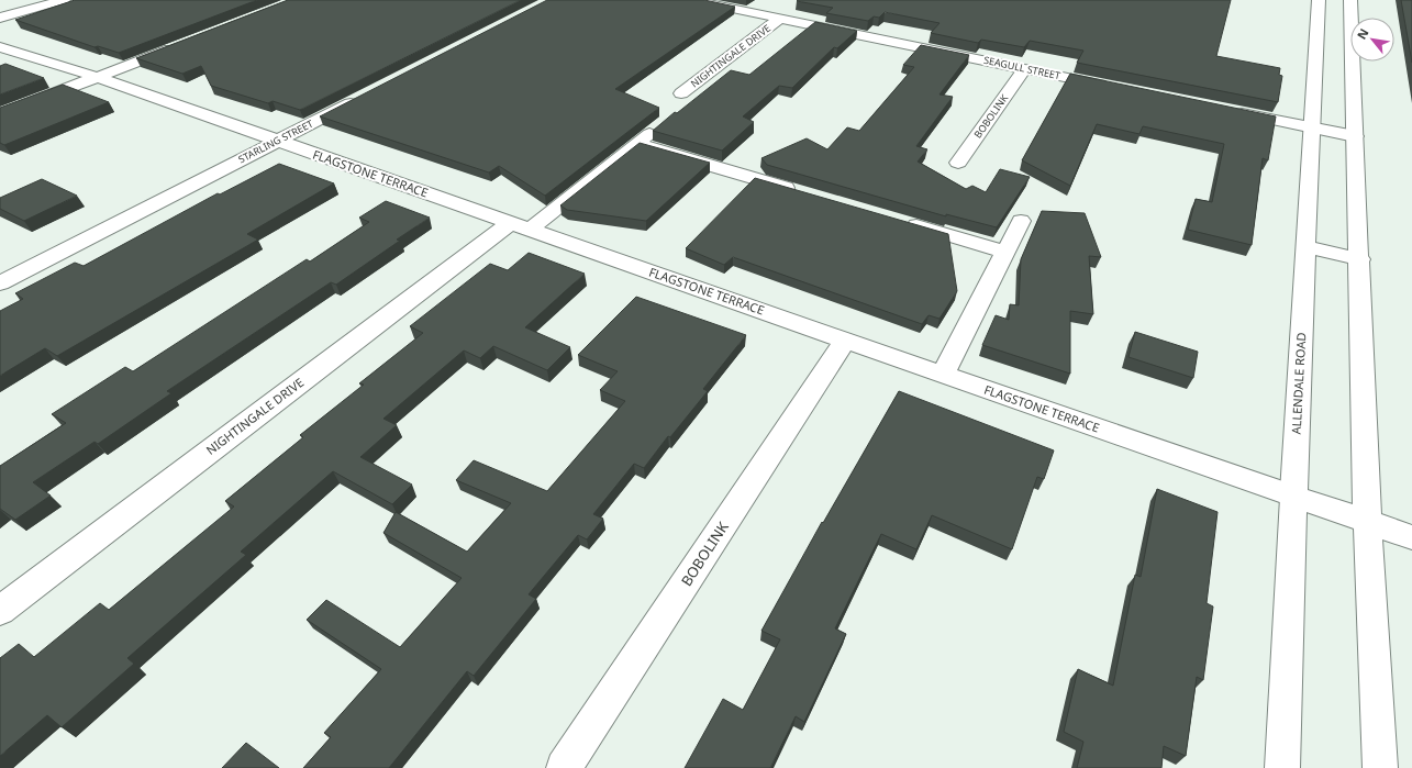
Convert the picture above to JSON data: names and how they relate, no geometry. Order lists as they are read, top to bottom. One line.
{"streets":{"street":["NIGHTINGALE DRIVE","SEAGULL STREET","BOBOLINK","STARLING STREET","FLAGSTONE TERRACE","ALLENDALE ROAD"]},"crossings":[["NIGHTINGALE DRIVE","SEAGULL STREET"],["NIGHTINGALE DRIVE","FLAGSTONE TERRACE"],["SEAGULL STREET","BOBOLINK"],["BOBOLINK","FLAGSTONE TERRACE"],["STARLING STREET","FLAGSTONE TERRACE"],["FLAGSTONE TERRACE","ALLENDALE ROAD"]],"north":"top left"}
